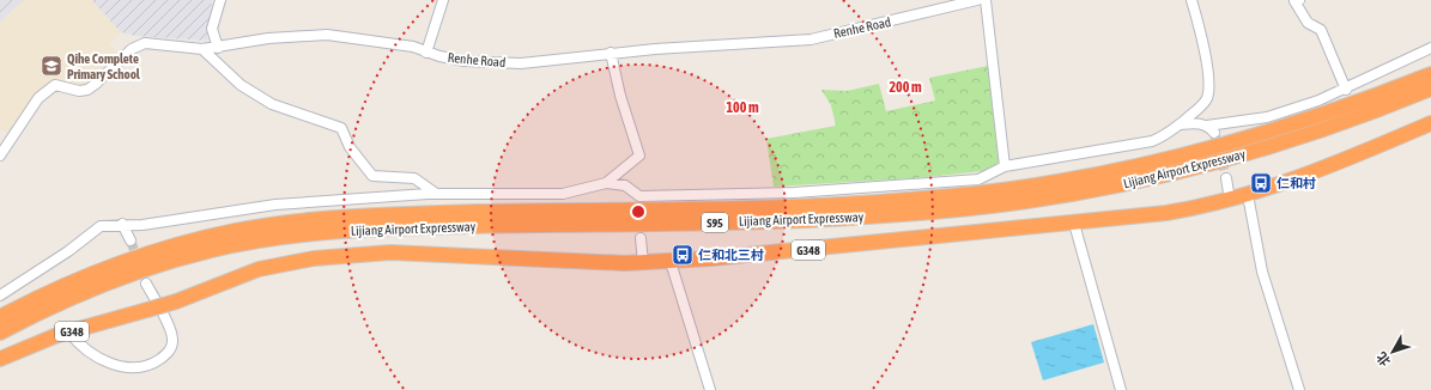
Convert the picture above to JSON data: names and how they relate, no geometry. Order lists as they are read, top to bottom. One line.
{"streets":{"highway":["Lijiang Airport Expressway","S95","G348"],"street":["Renhe Road"]},"places":{"school or university":["Qihe Complete Primary School"],"bus stop":["仁和村","仁和北三村"]},"north":"bottom left","rings":["200 m","100 m"]}
